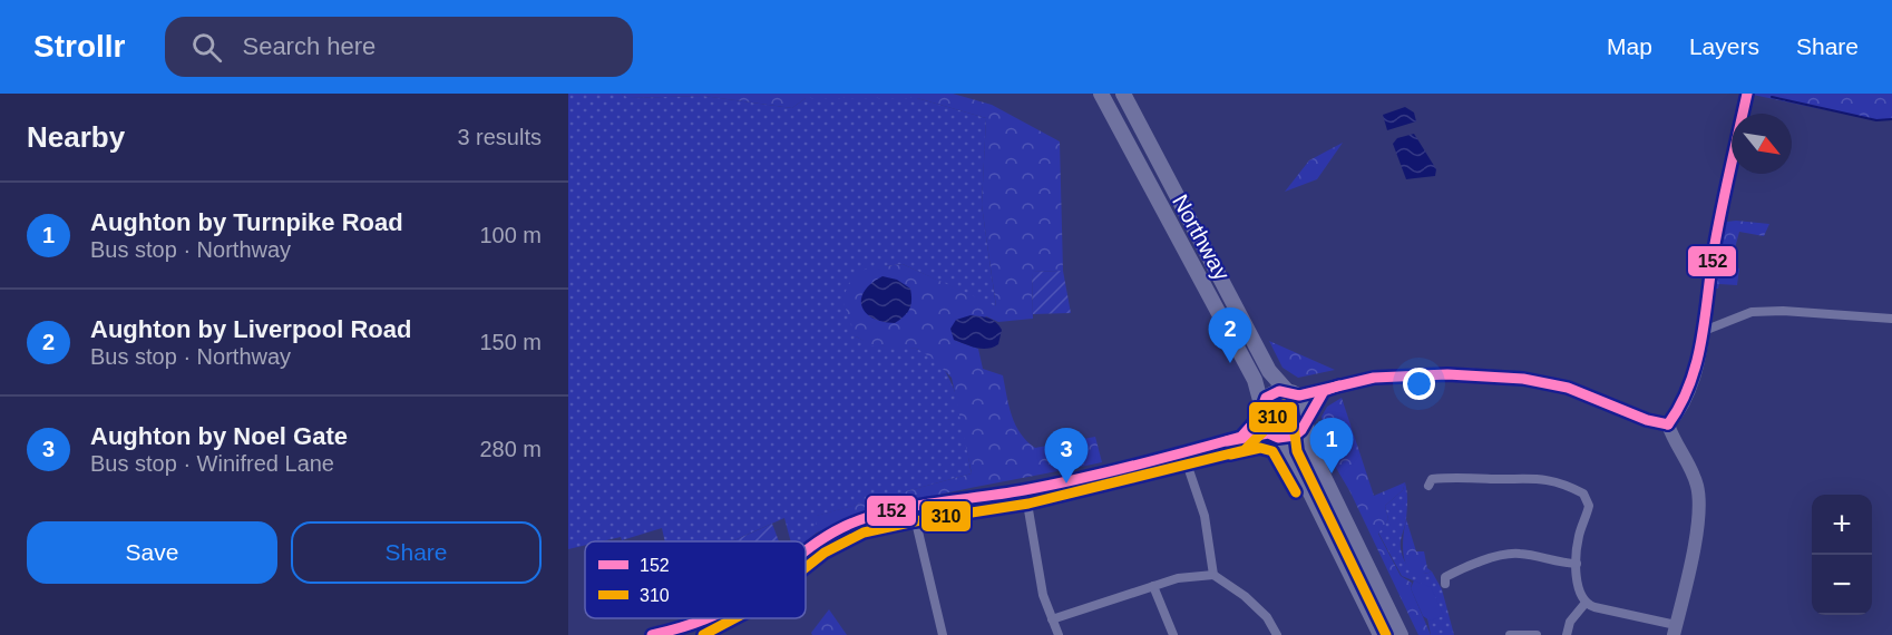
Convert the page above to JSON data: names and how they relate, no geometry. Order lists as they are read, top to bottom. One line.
{"streets":{"highway":["Northway"]},"lines":["transit line 152","transit line 310"],"legend":["152","310"],"north":"bottom right","page":{"header":"Strollr","search":"Search here","nav":["Map","Layers","Share"],"heading":["Nearby","3 results"],"list":[{"mark":"1","name":"Aughton by Turnpike Road","note":"Bus stop · Northway","value":"100 m"},{"mark":"2","name":"Aughton by Liverpool Road","note":"Bus stop · Northway","value":"150 m"},{"mark":"3","name":"Aughton by Noel Gate","note":"Bus stop · Winifred Lane","value":"280 m"}],"pins":["2","1","3"],"map_buttons":["+","−"],"buttons":["Save","Share"]}}
